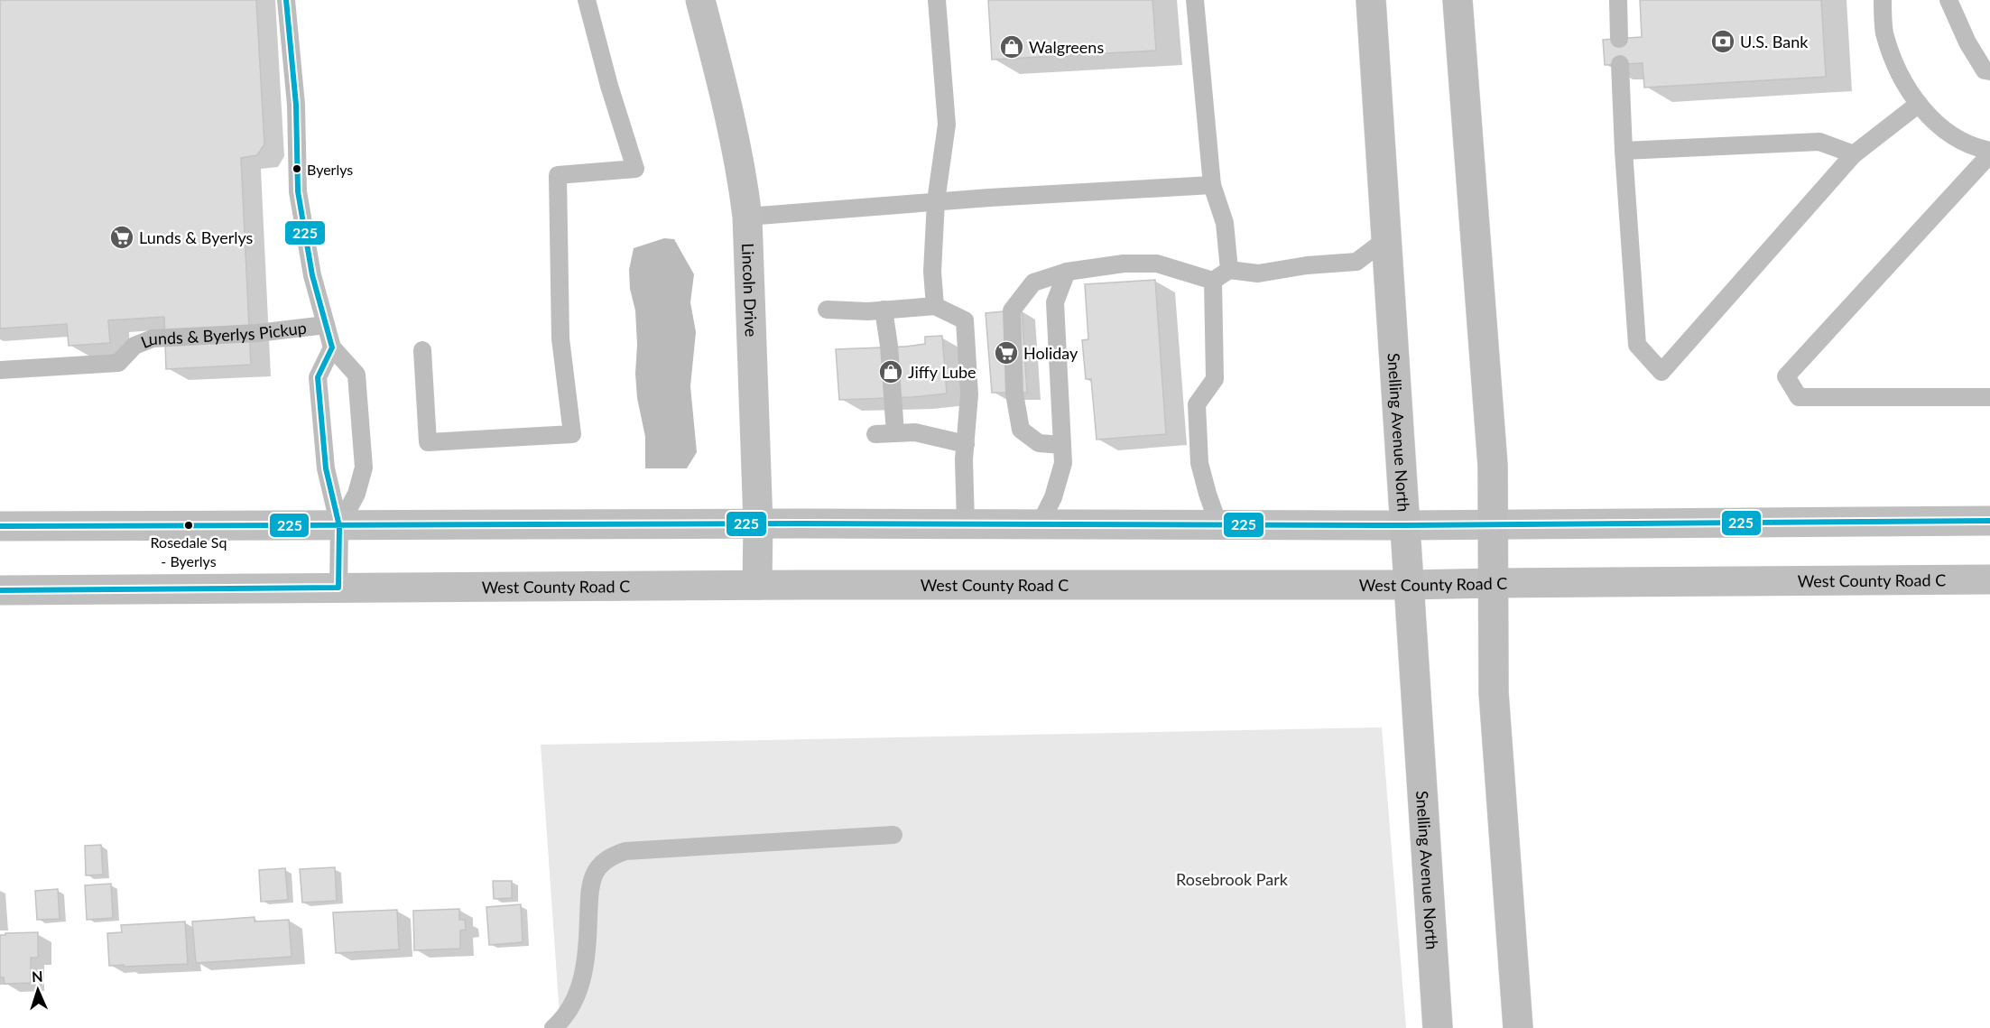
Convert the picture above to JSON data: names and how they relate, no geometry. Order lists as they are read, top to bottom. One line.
{"streets":{"highway":["Snelling Avenue North"],"main road":["Lincoln Drive","West County Road C"],"lane":["Lunds & Byerlys Pickup"]},"crossings":[["Lincoln Drive","West County Road C"],["Snelling Avenue North","West County Road C"]],"parks":["Rosebrook Park"],"places":{"bank":["U.S. Bank"],"shop":["Walgreens","Jiffy Lube"],"other":["Byerlys","Rosedale Sq - Byerlys"],"supermarket":["Lunds & Byerlys","Holiday"]},"lines":["transit line 225"],"north":"top"}
